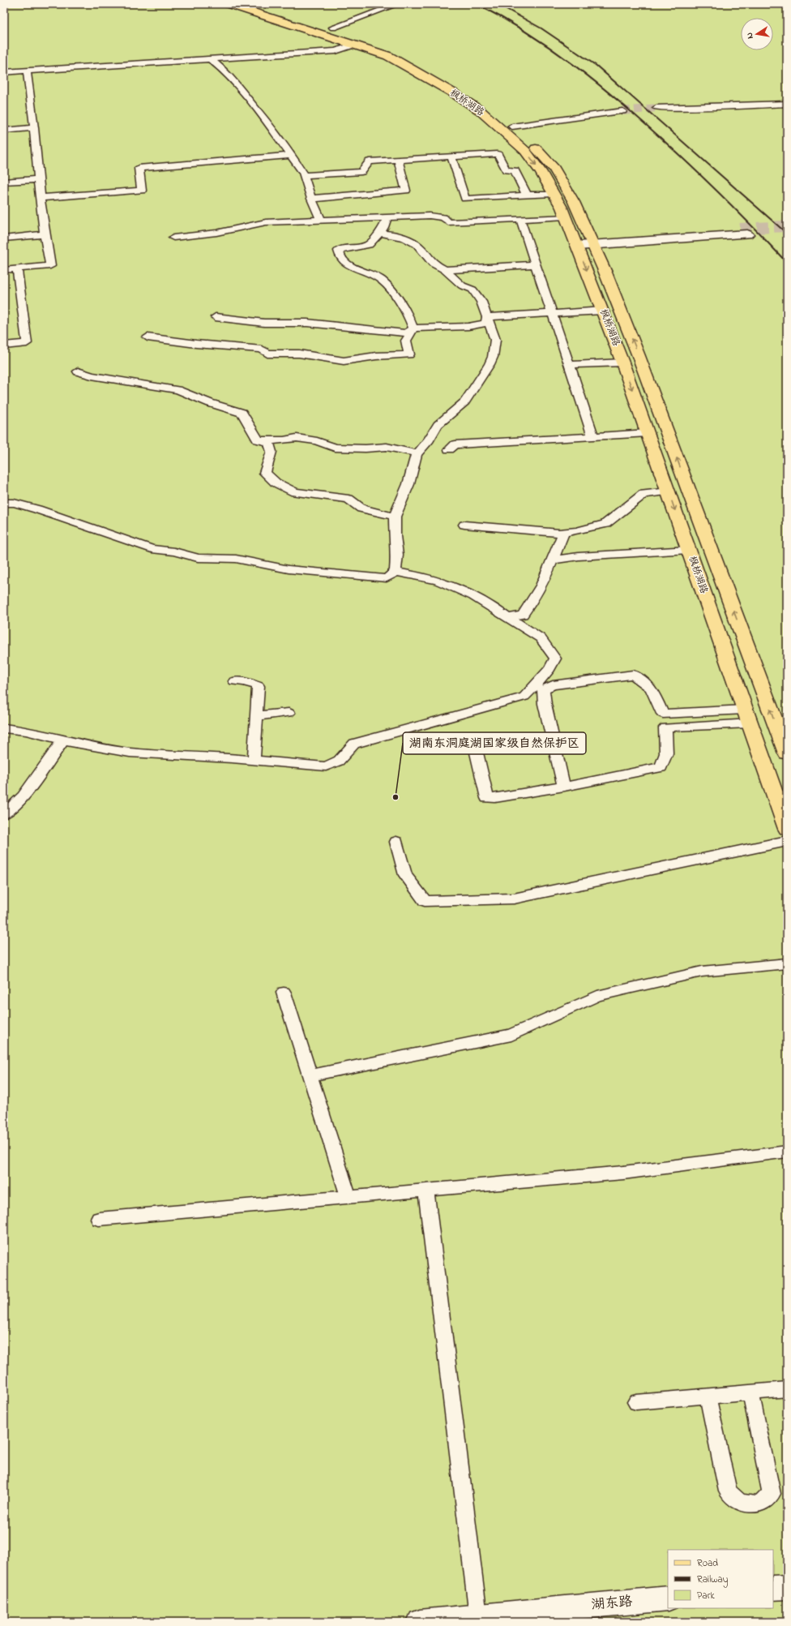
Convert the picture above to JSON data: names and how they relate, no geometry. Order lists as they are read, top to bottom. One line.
{"streets":{"main road":["枫桥湖路","湖东路"]},"places":["湖南东洞庭湖国家级自然保护区"],"legend":["Road","Railway","Park"],"north":"left"}
